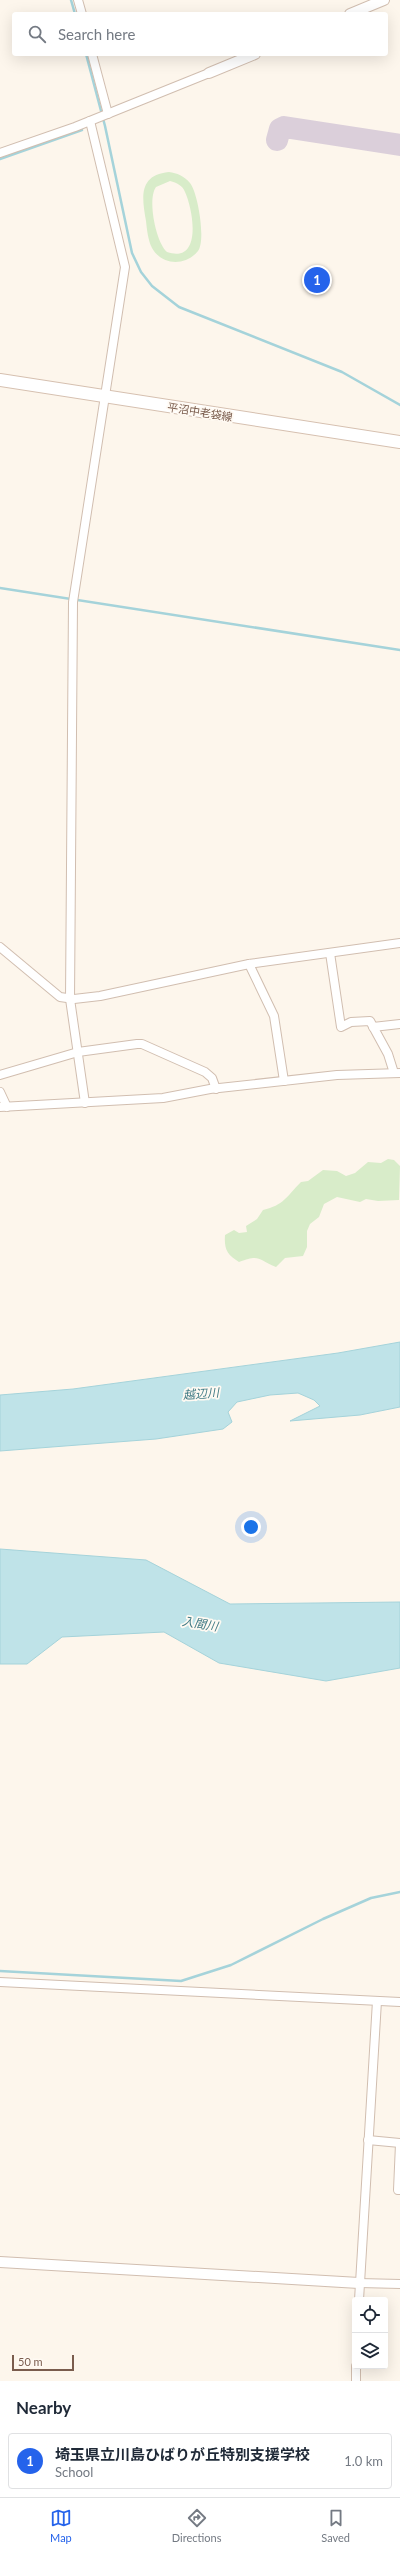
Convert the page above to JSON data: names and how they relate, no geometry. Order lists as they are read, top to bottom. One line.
{"streets":{"main road":["平沼中老袋線"]},"water":["越辺川","入間川"],"scale_bar":"50 m","page":{"search":"Search here","pins":"1","scale":"50 m","heading":"Nearby","list":[{"mark":"1","name":"埼玉県立川島ひばりが丘特別支援学校","note":"School","value":"1.0 km"}],"nav":["Map","Directions","Saved"]}}
